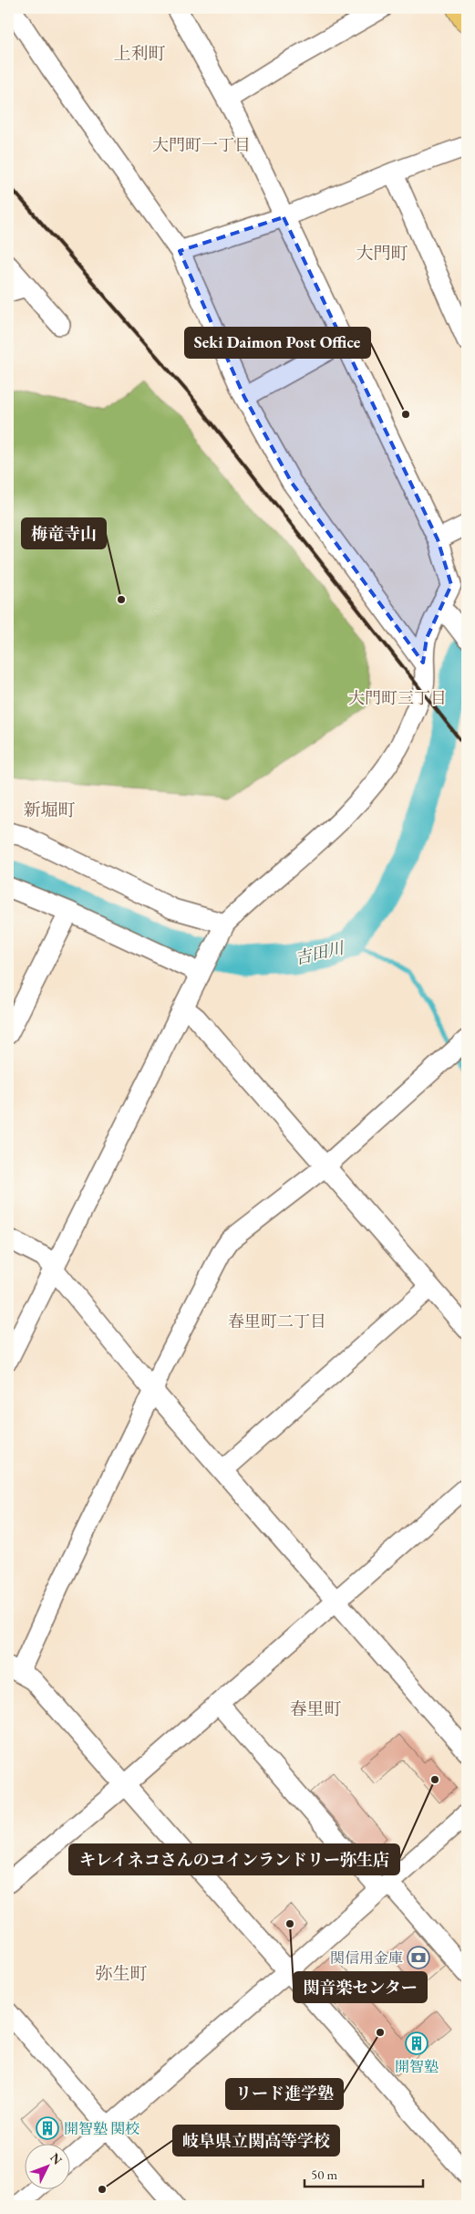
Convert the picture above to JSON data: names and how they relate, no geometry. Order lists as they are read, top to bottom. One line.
{"districts":["上利町","大門町一丁目","大門町","大門町三丁目","新堀町","春里町二丁目","春里町","弥生町"],"water":["吉田川"],"places":{"other":["Seki Daimon Post Office","梅竜寺山","キレイネコさんのコインランドリー弥生店","関音楽センター","リード進学塾","岐阜県立関高等学校"],"bank":["関信用金庫"],"building":["開智塾","開智塾 関校"]},"scale_bar":"50 m","north":"top right"}
